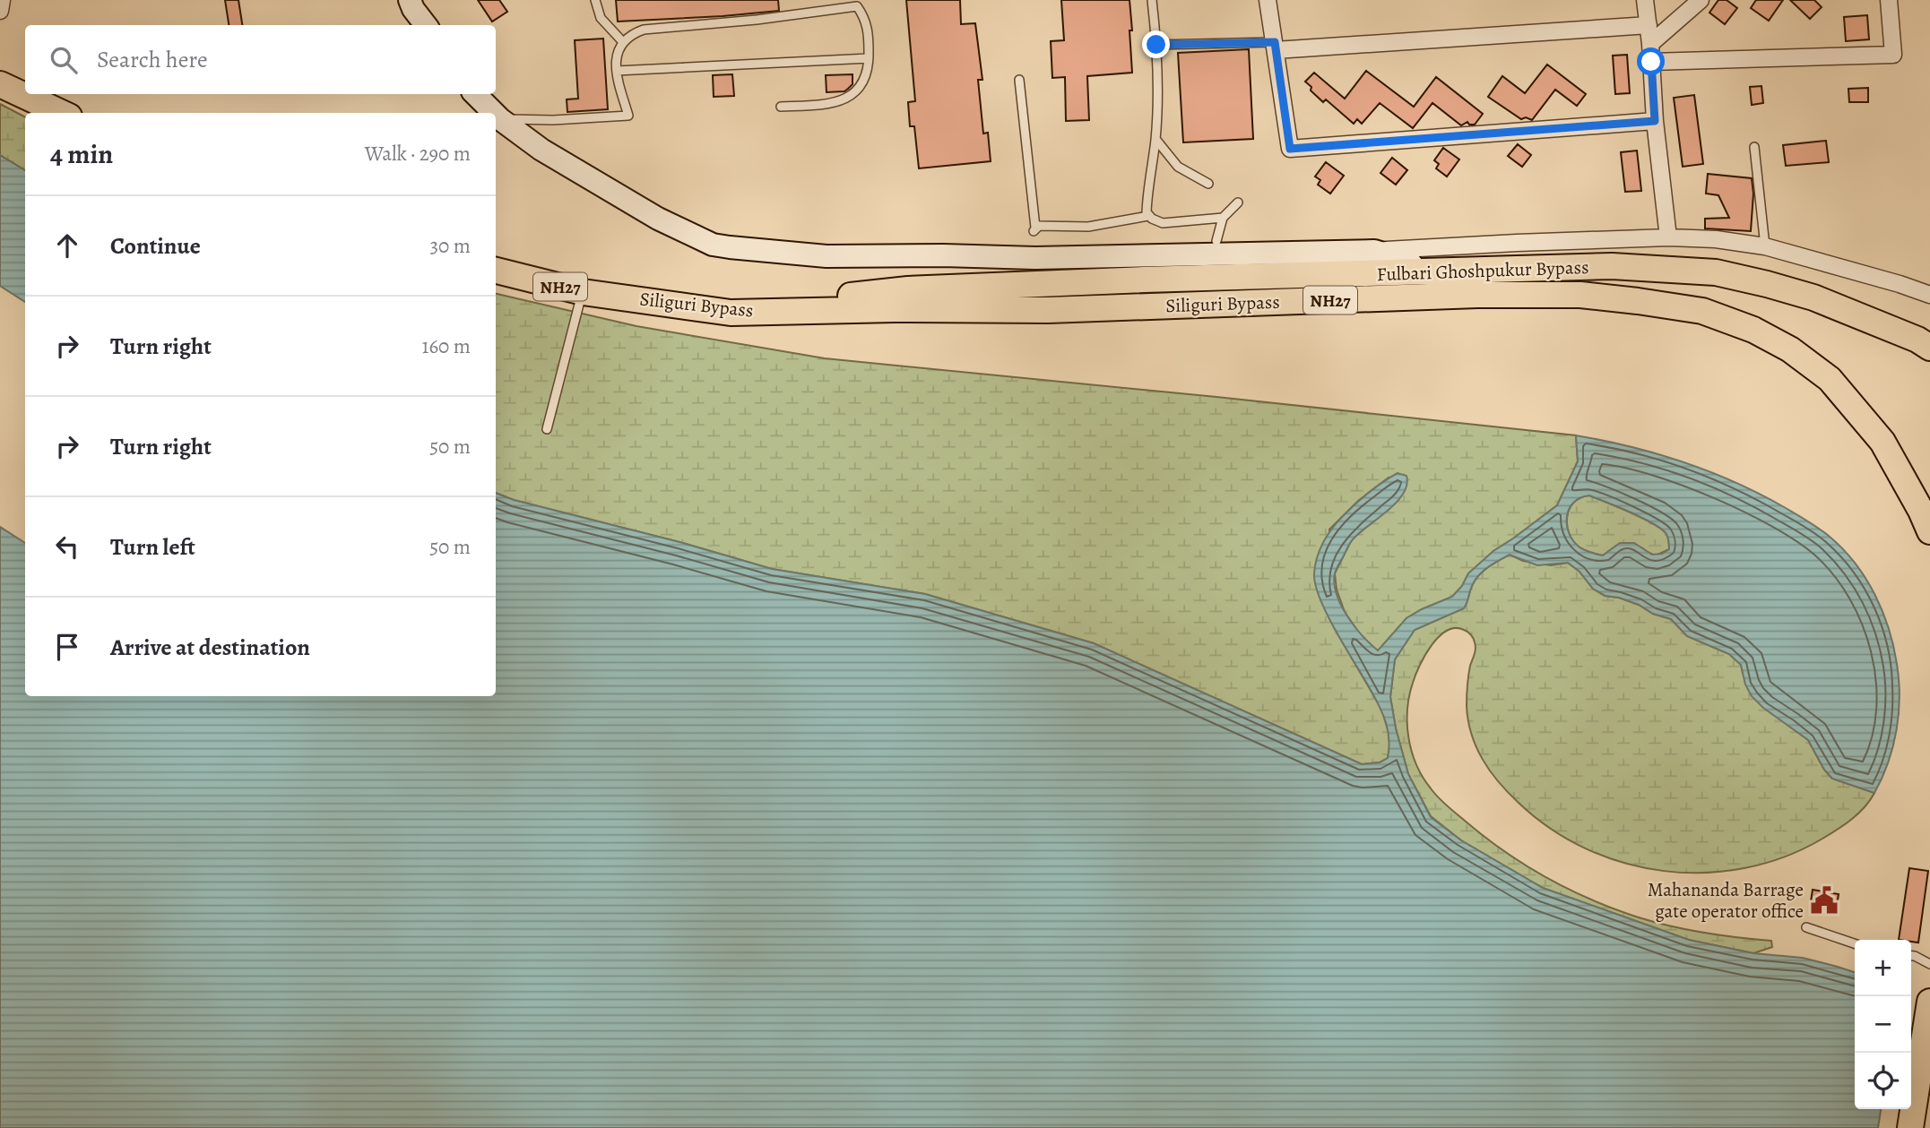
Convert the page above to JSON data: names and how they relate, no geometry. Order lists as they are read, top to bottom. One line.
{"streets":{"highway":["Fulbari Ghoshpukur Bypass","NH27","Siliguri Bypass"]},"crossings":[["Fulbari Ghoshpukur Bypass","Siliguri Bypass"]],"places":{"public building":["Mahananda Barrage gate operator office"]},"page":{"search":"Search here","heading":["4 min","Walk · 290 m"],"list":[["Continue","30 m"],["Turn right","160 m"],["Turn right","50 m"],["Turn left","50 m"],"Arrive at destination"],"map_buttons":["+","−"]}}
